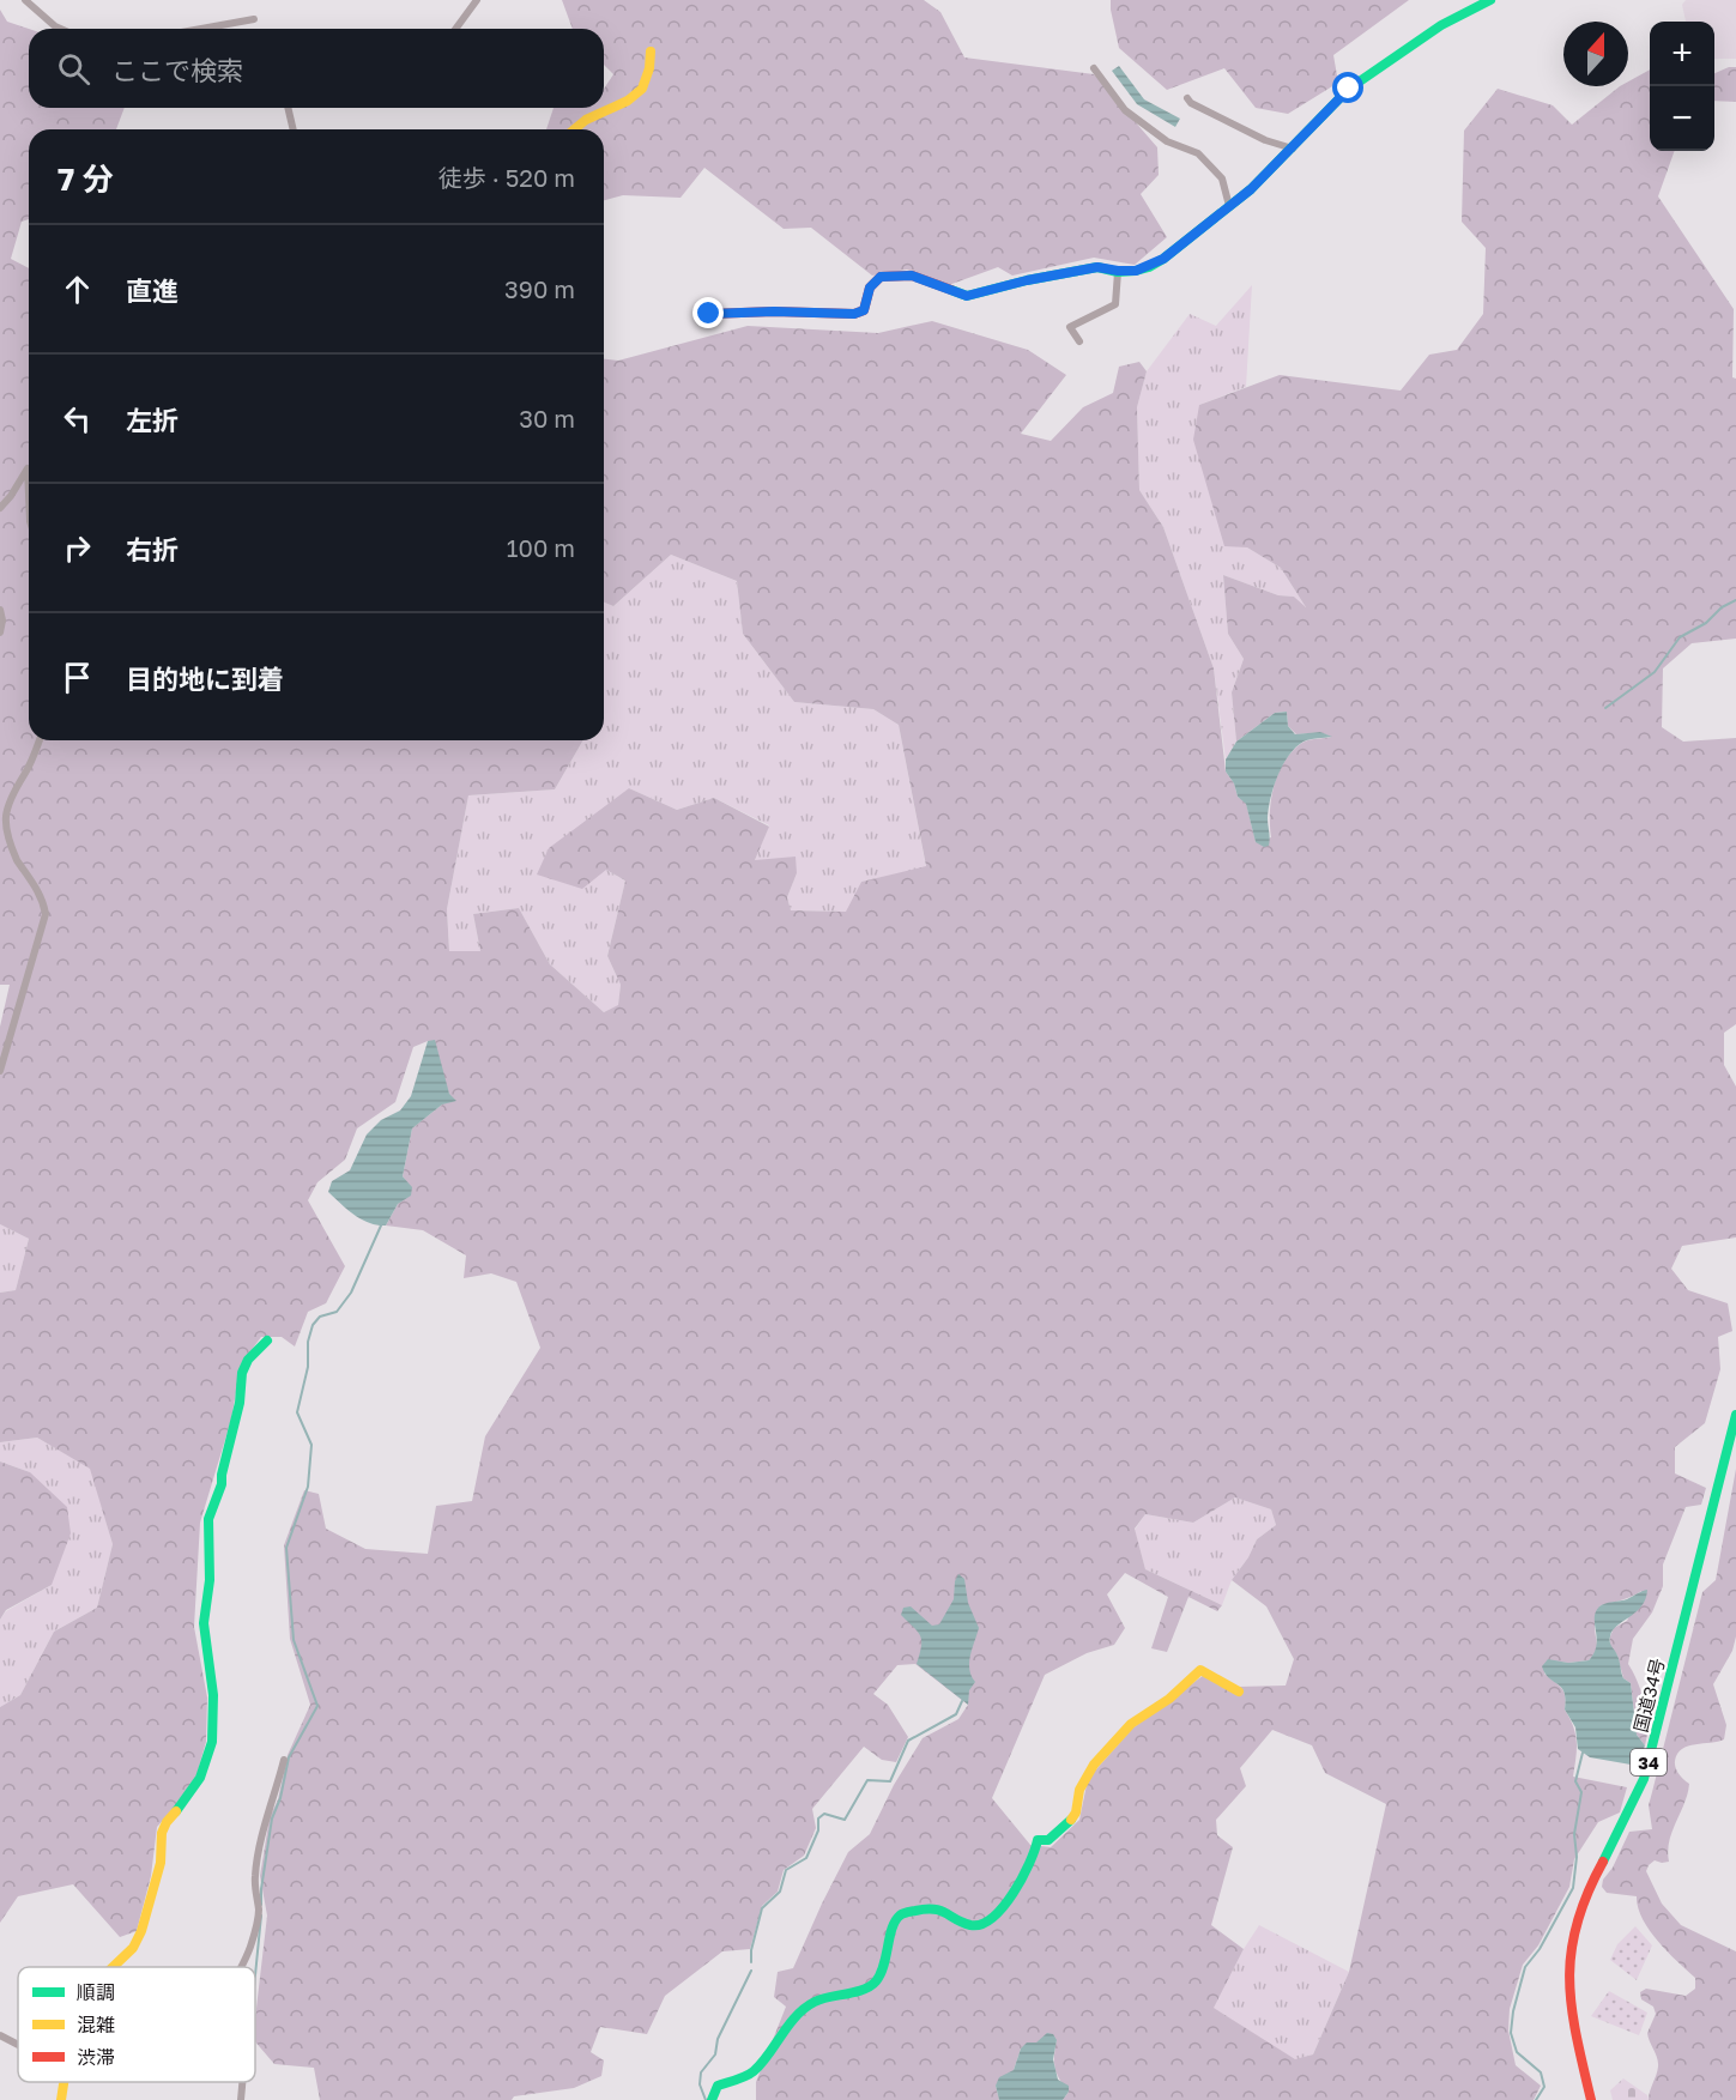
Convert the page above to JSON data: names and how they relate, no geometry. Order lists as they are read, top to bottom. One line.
{"streets":{"main road":["国道34号","34"]},"legend":["順調","混雑","渋滞"],"north":"top","page":{"map_buttons":["+","−"],"search":"ここで検索","heading":["7 分","徒歩 · 520 m"],"list":[["直進","390 m"],["左折","30 m"],["右折","100 m"],"目的地に到着"]}}
